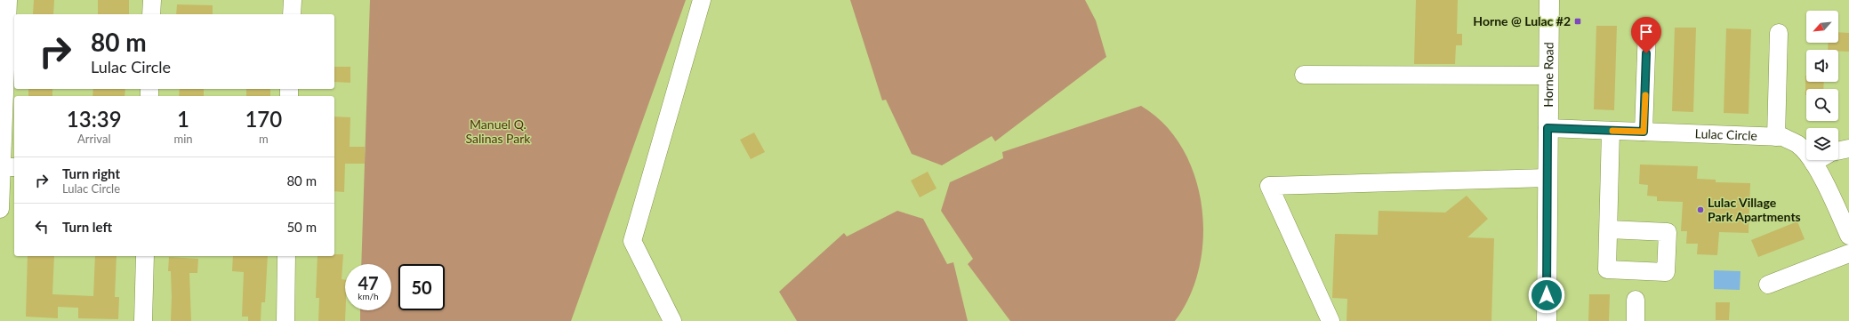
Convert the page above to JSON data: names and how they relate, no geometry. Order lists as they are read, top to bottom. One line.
{"streets":{"main road":["Horne Road"],"street":["Lulac Circle"]},"crossings":[["Horne Road","Lulac Circle"]],"parks":["Manuel Q. Salinas Park"],"places":{"transit":["Horne @ Lulac #2"],"other":["Lulac Village Park Apartments"]},"north":"bottom left","page":{"turn":["80 m","Lulac Circle"],"eta":["13:39","Arrival","1","min","170","m"],"list":[{"name":"Turn right","note":"Lulac Circle","value":"80 m"},{"name":"Turn left","value":"50 m"}],"speed":"47 km/h","limit":"50"}}
